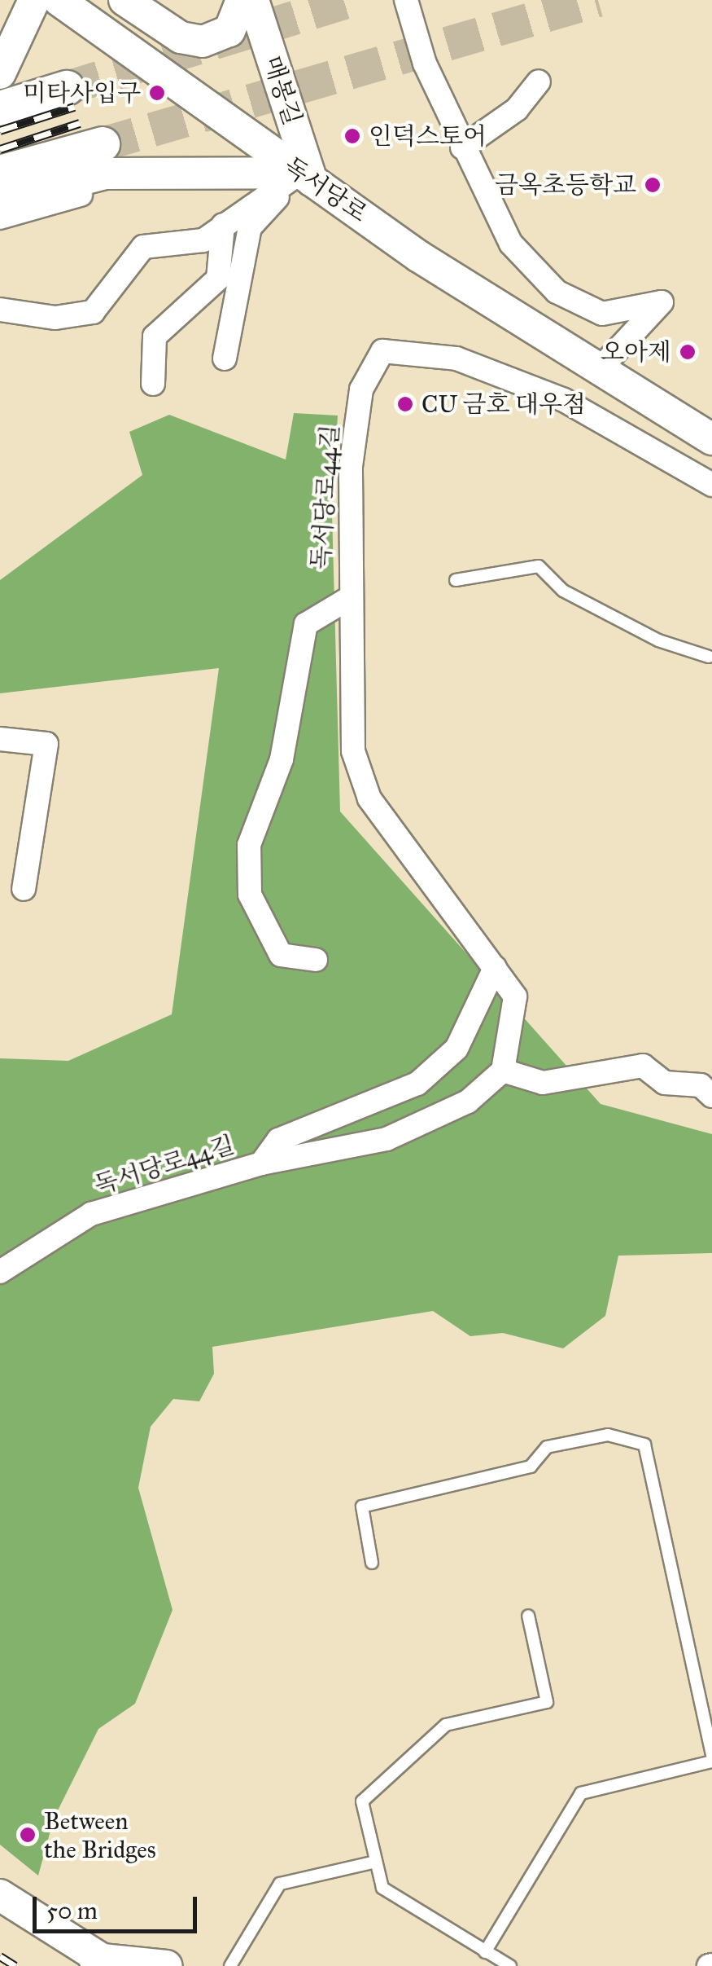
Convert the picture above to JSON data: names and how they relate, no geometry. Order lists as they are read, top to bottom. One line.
{"streets":{"main road":["매봉길","독서당로"],"street":["독서당로44길"]},"crossings":[["매봉길","독서당로"]],"places":["미타사입구","인덕스토어","금옥초등학교","오아제","CU 금호 대우점","Between the Bridges"],"scale_bar":"50 m"}
